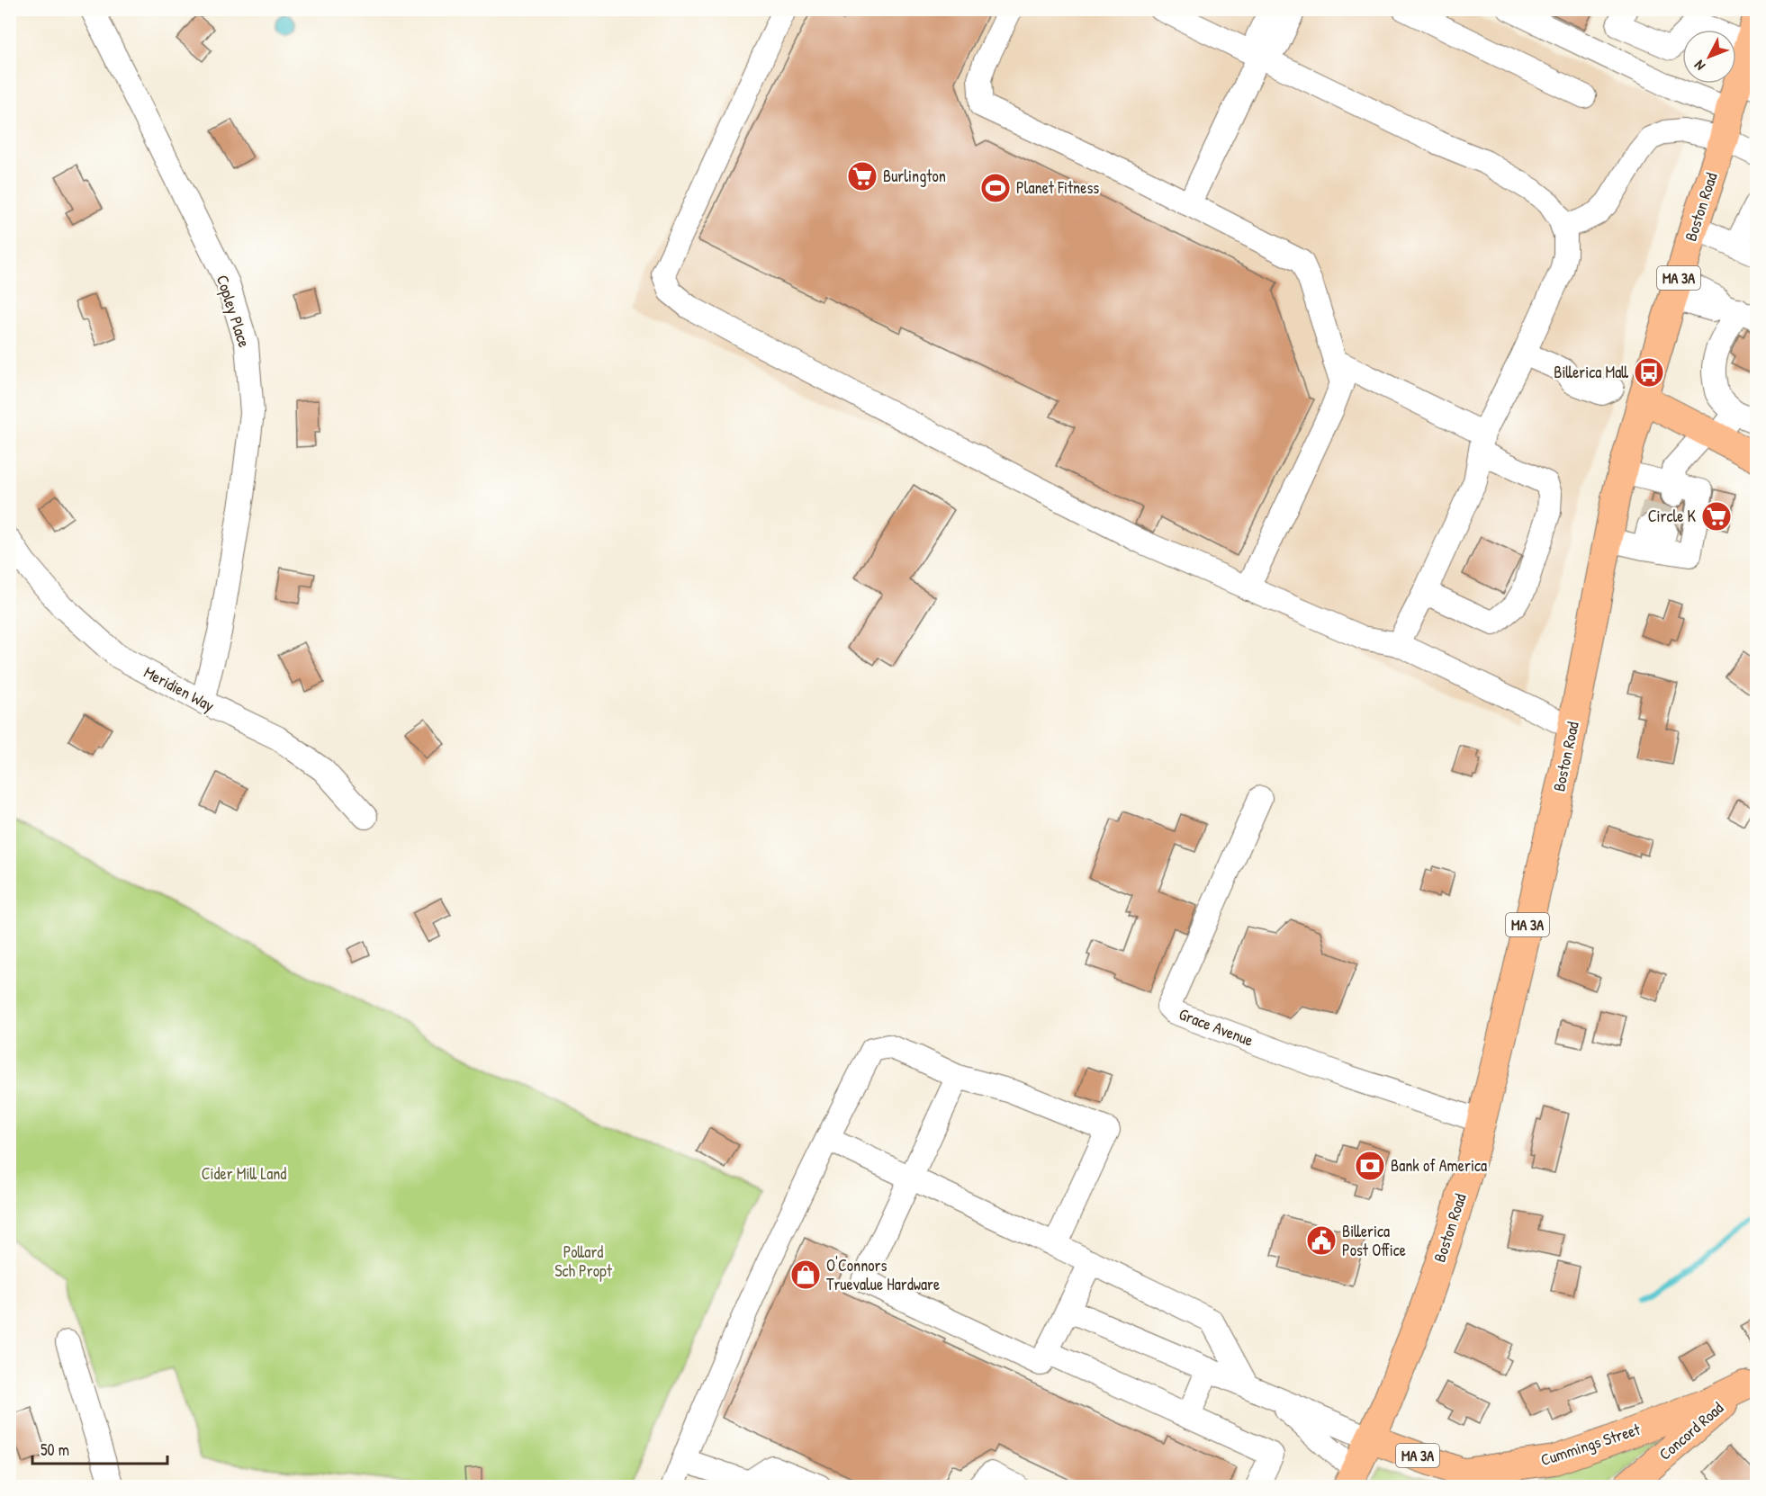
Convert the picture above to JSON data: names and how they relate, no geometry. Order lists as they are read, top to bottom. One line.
{"streets":{"main road":["Boston Road","MA 3A","Concord Road","Cummings Street"],"street":["Copley Place","Meridien Way","Grace Avenue"]},"crossings":[["Boston Road","Grace Avenue"],["Boston Road","Cummings Street"],["MA 3A","Cummings Street"],["Copley Place","Meridien Way"],["Concord Road","Cummings Street"]],"parks":["Cider Mill Land","Pollard Sch Propt"],"places":{"supermarket":["Burlington","Circle K"],"sports":["Planet Fitness"],"bus stop":["Billerica Mall"],"bank":["Bank of America"],"public building":["Billerica Post Office"],"shop":["O'Connors Truevalue Hardware"]},"scale_bar":"50 m","north":"bottom left"}
